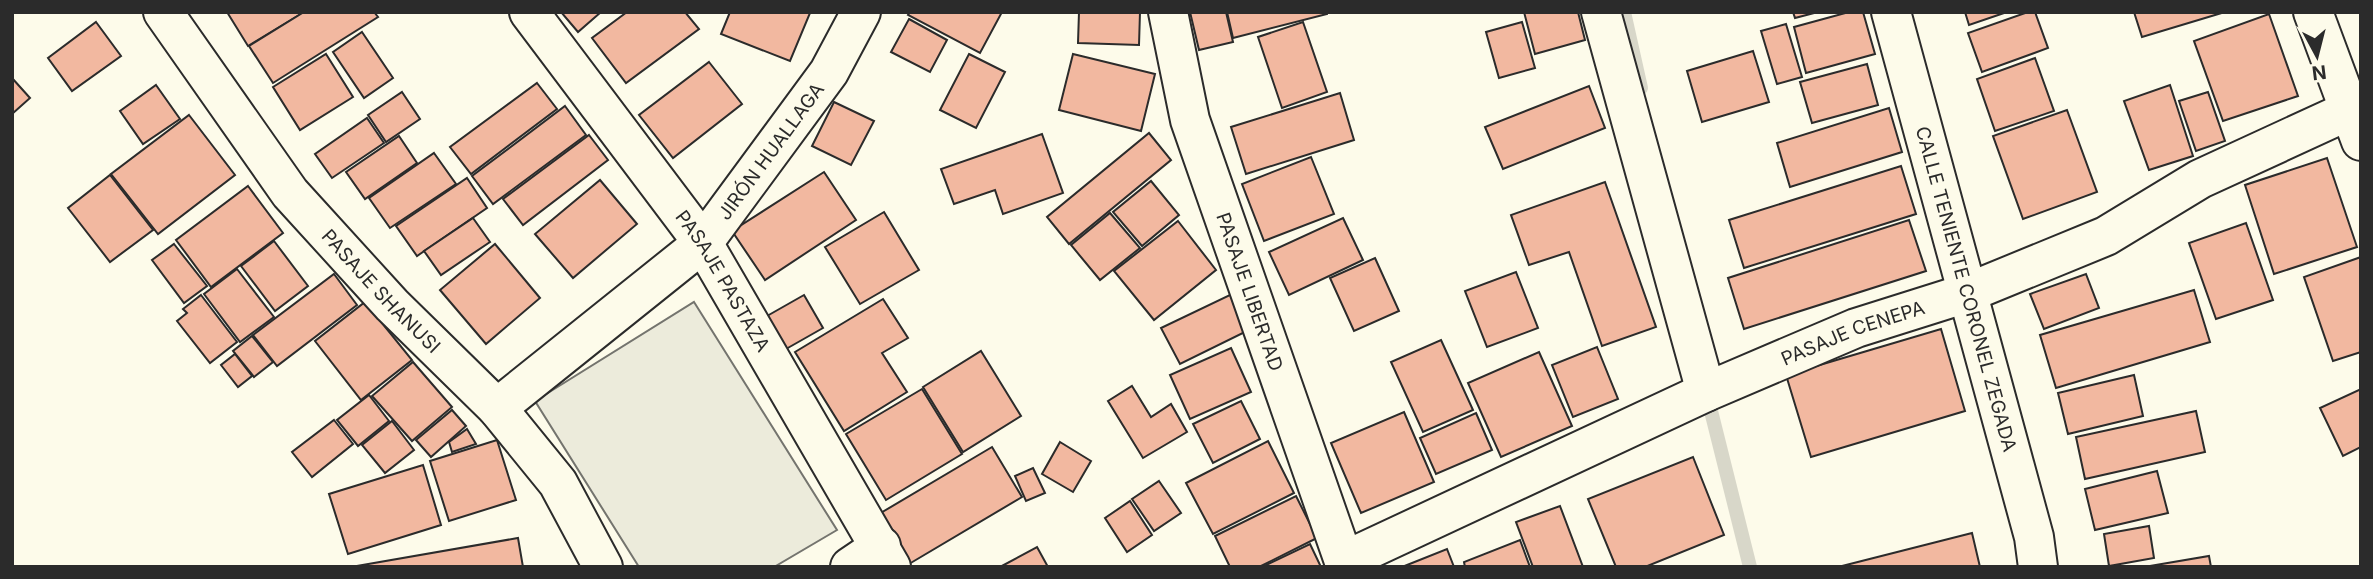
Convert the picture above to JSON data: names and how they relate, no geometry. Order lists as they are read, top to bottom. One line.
{"streets":{"street":["JIRÓN HUALLAGA","PASAJE PASTAZA","CALLE TENIENTE CORONEL ZEGADA","PASAJE SHANUSI","PASAJE LIBERTAD","PASAJE CENEPA"]},"crossings":[["JIRÓN HUALLAGA","PASAJE PASTAZA"],["JIRÓN HUALLAGA","PASAJE SHANUSI"],["CALLE TENIENTE CORONEL ZEGADA","PASAJE CENEPA"],["PASAJE LIBERTAD","PASAJE CENEPA"]],"north":"bottom"}
